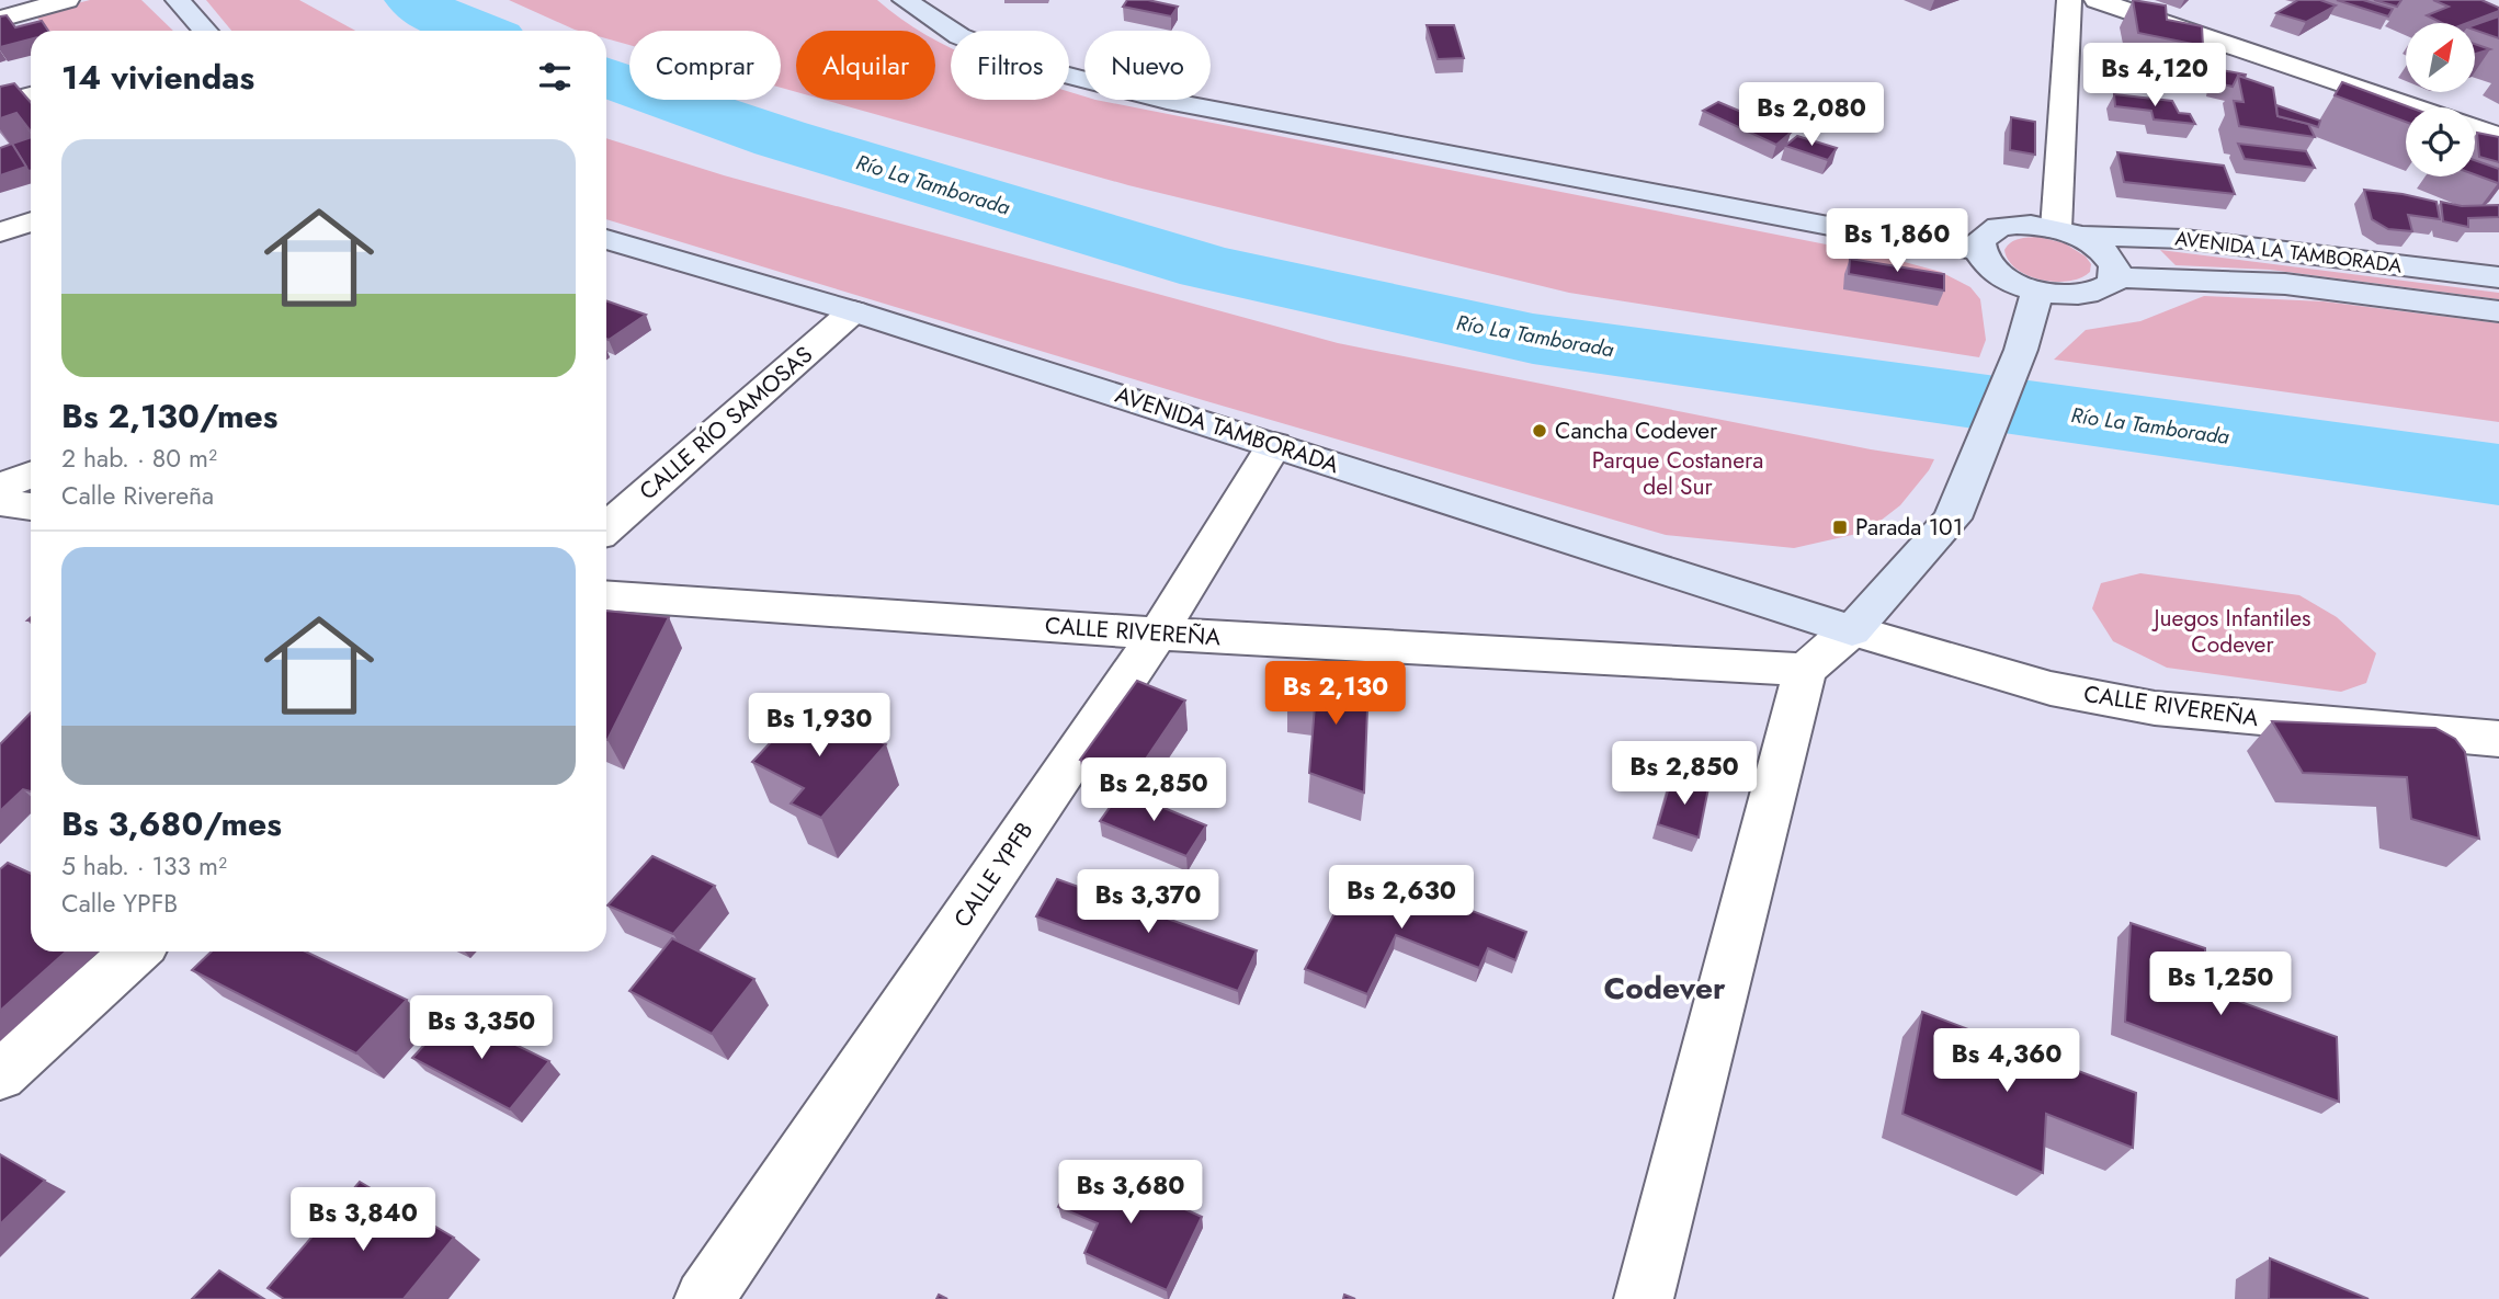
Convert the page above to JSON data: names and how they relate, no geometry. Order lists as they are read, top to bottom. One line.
{"streets":{"main road":["AVENIDA LA TAMBORADA","AVENIDA TAMBORADA"],"street":["CALLE RÍO SAMOSAS","CALLE RIVEREÑA","CALLE YPFB"]},"crossings":[["CALLE RÍO SAMOSAS","AVENIDA TAMBORADA"],["AVENIDA TAMBORADA","CALLE RIVEREÑA"],["AVENIDA TAMBORADA","CALLE YPFB"],["CALLE RIVEREÑA","CALLE YPFB"]],"districts":["Codever"],"water":["Río La Tamborada"],"parks":["Parque Costanera del Sur","Juegos Infantiles Codever"],"places":{"other":["Cancha Codever"],"transit":["Parada 101"]},"north":"top right","page":{"chip":["Comprar","Alquilar","Filtros","Nuevo"],"heading":"14 viviendas","price":["Bs 4,120","Bs 2,080","Bs 1,860","Bs 2,130","Bs 1,930","Bs 2,850","Bs 2,850","Bs 2,630","Bs 3,370","Bs 1,250","Bs 3,350","Bs 4,360","Bs 3,680","Bs 3,840"],"list":[{"name":"Bs 2,130/mes","note":"2 hab. · 80 m² · Calle Rivereña"},{"name":"Bs 3,680/mes","note":"5 hab. · 133 m² · Calle YPFB"}]}}
